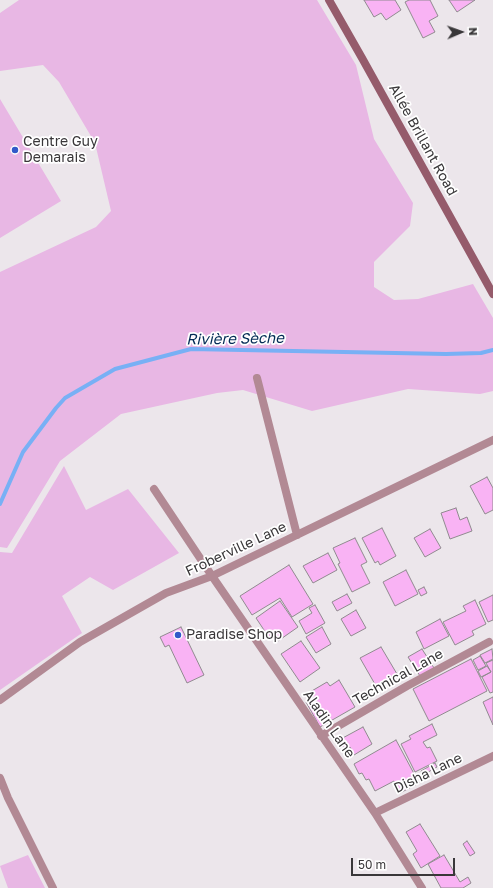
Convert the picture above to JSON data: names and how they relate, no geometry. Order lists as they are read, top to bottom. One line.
{"streets":{"main road":["Allée Brillant Road"],"street":["Froberville Lane","Technical Lane","Aladin Lane","Disha Lane"]},"crossings":[["Froberville Lane","Aladin Lane"],["Technical Lane","Aladin Lane"],["Aladin Lane","Disha Lane"]],"water":["Rivière Sèche"],"places":["Centre Guy Demarais","Paradise Shop"],"scale_bar":"50 m","north":"right"}
